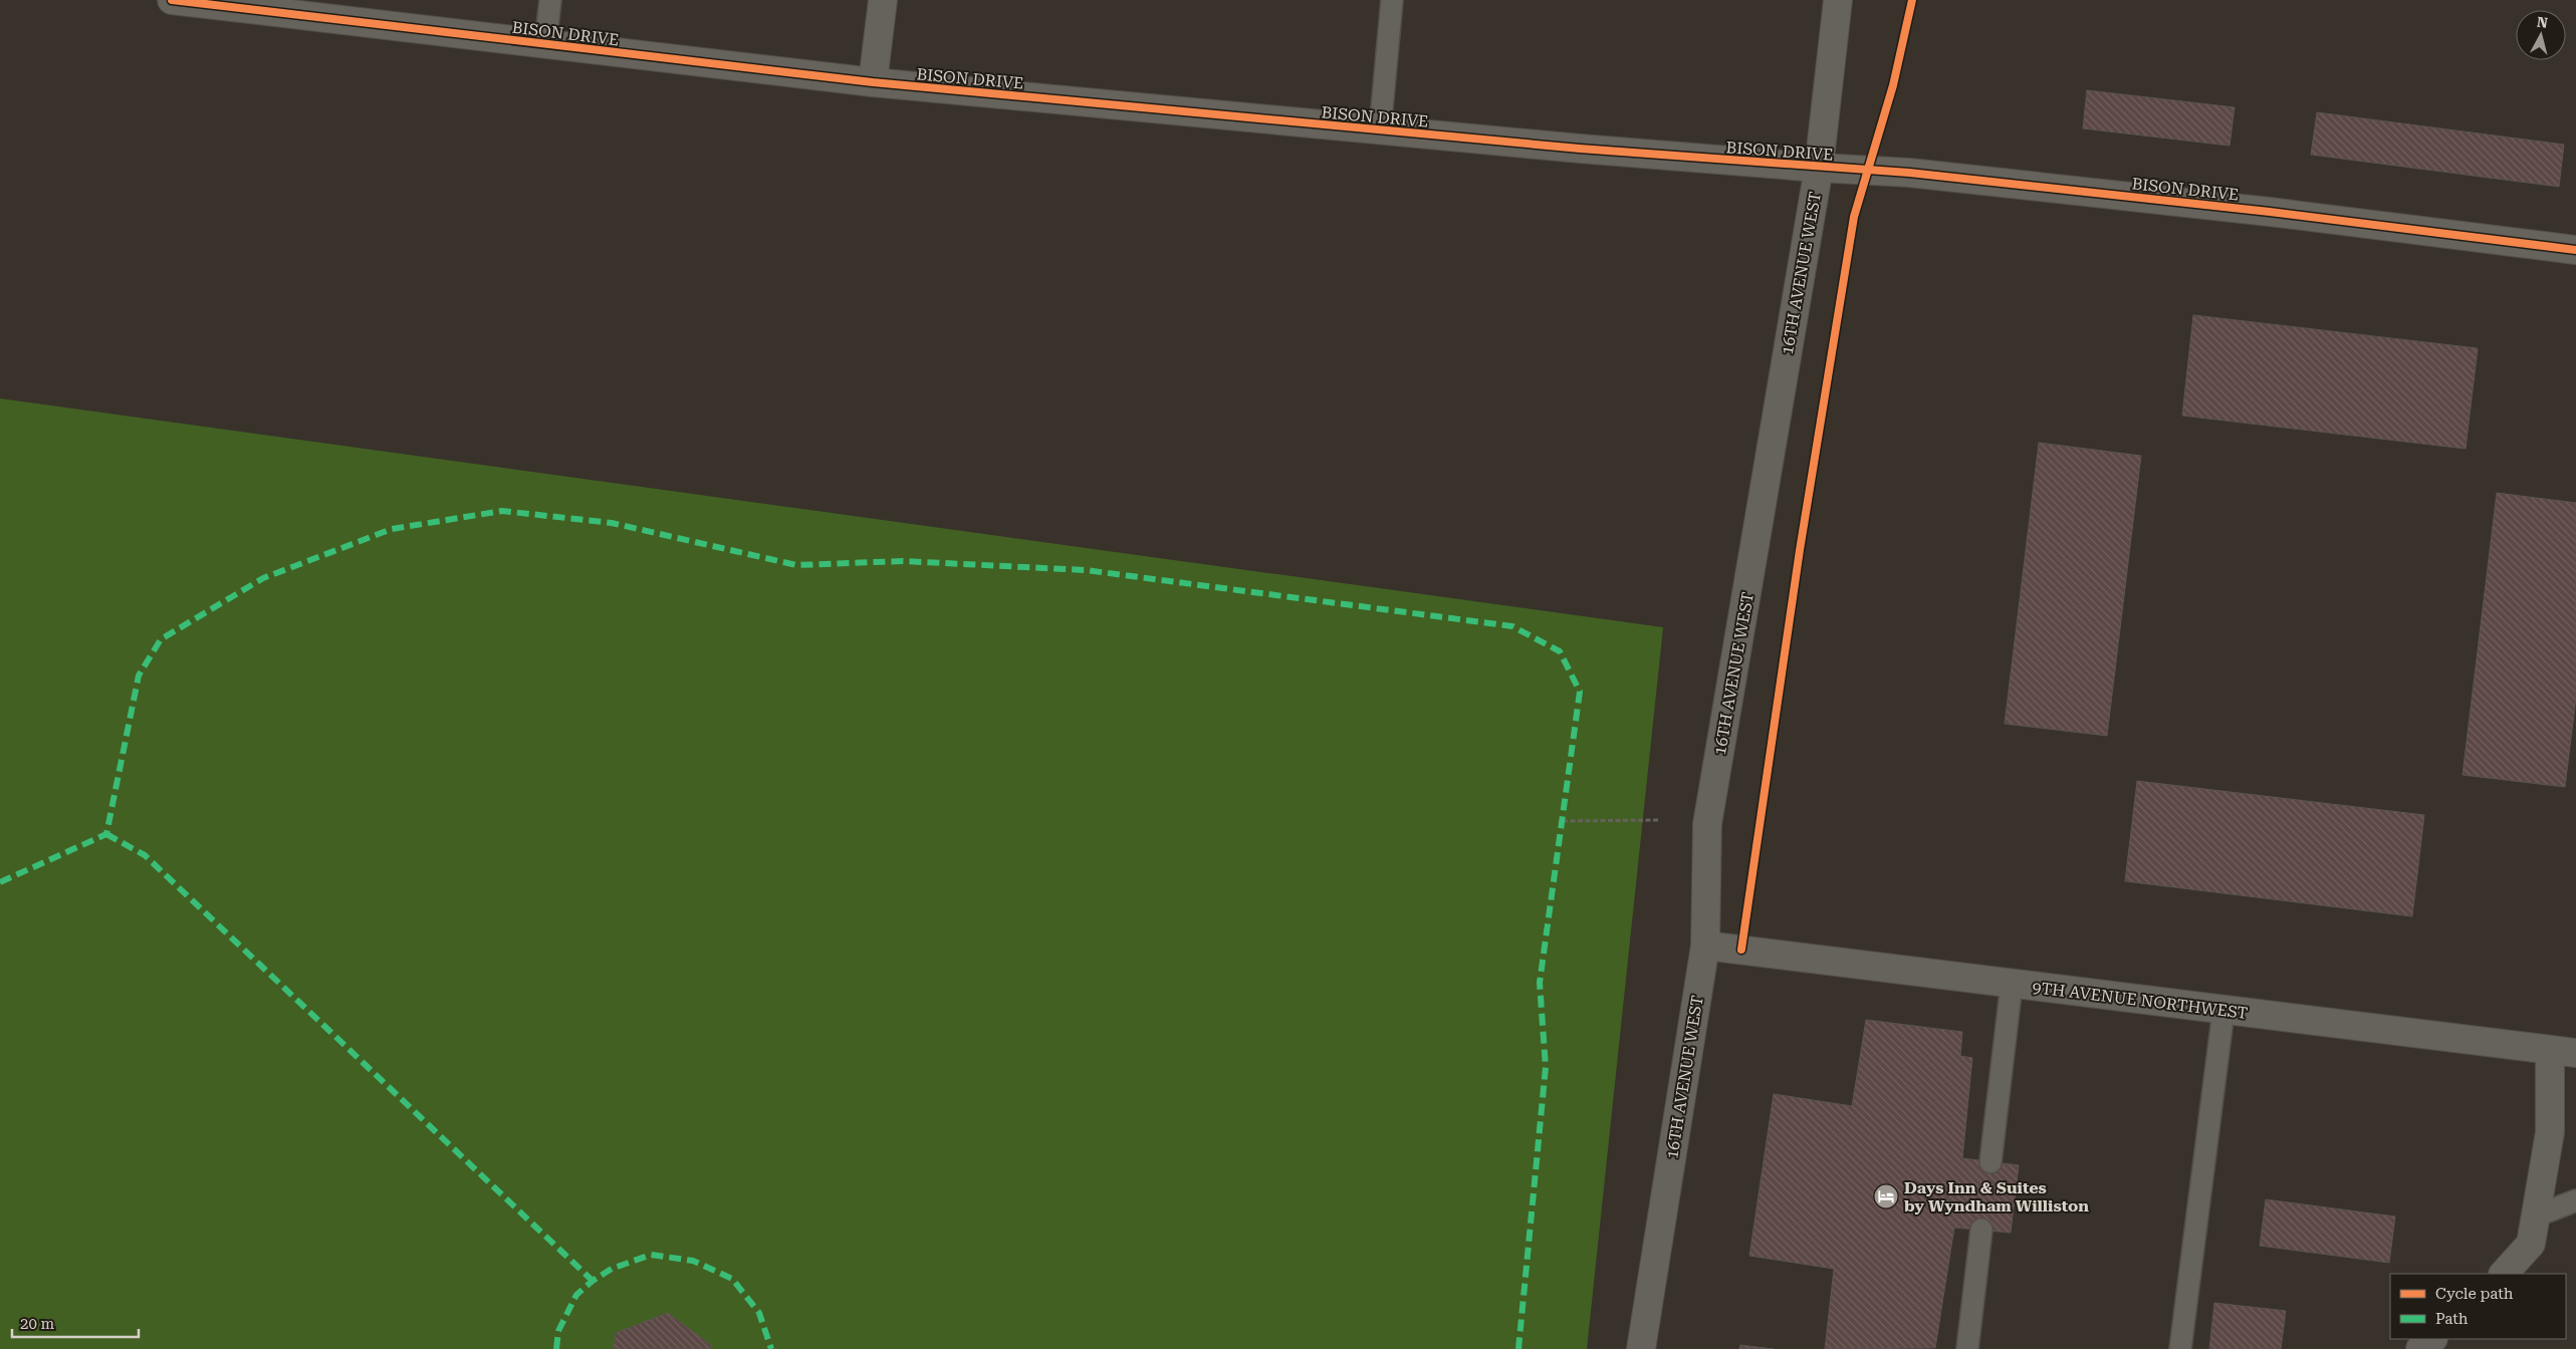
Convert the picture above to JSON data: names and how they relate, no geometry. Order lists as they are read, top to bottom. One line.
{"streets":{"street":["BISON DRIVE","16TH AVENUE WEST","9TH AVENUE NORTHWEST"]},"crossings":[["BISON DRIVE","16TH AVENUE WEST"],["16TH AVENUE WEST","9TH AVENUE NORTHWEST"]],"places":{"hotel":["Days Inn & Suites by Wyndham Williston"]},"legend":["Cycle path","Path"],"scale_bar":"20 m","north":"top"}
